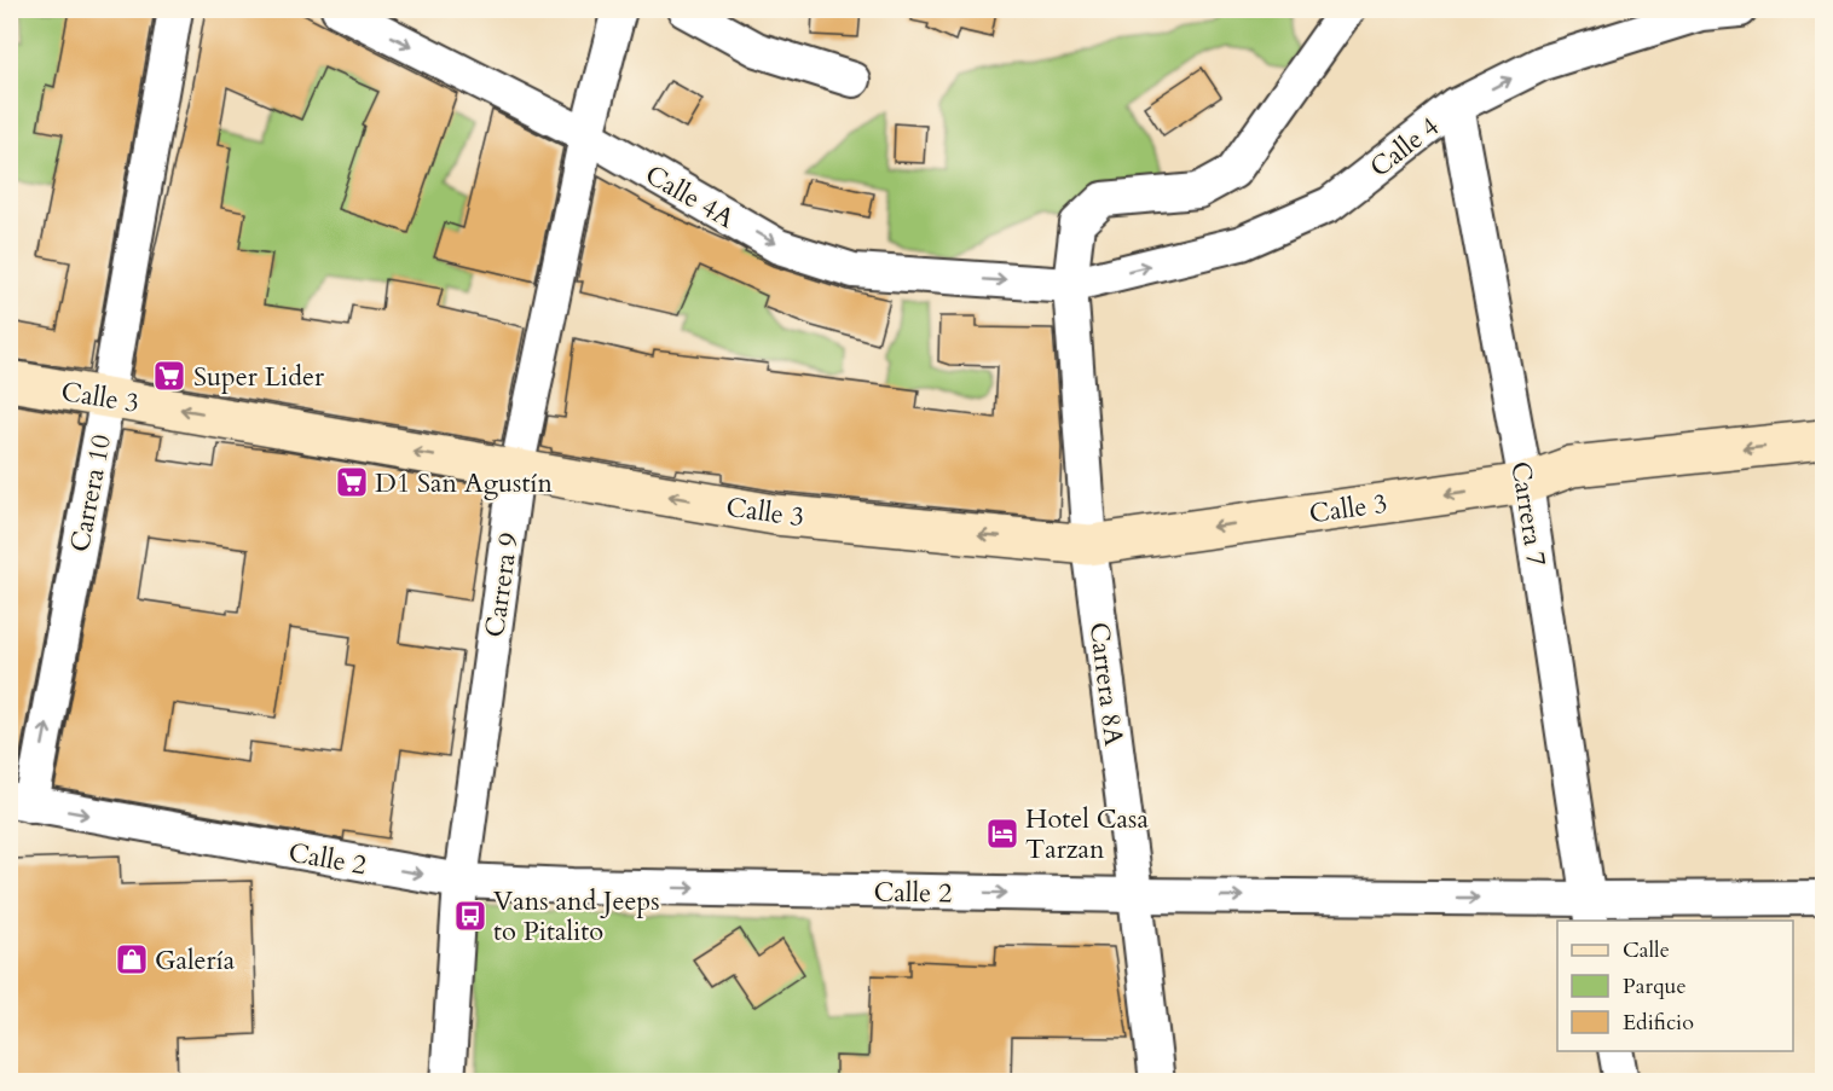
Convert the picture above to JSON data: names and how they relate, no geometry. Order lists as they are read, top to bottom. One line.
{"streets":{"main road":["Calle 3"],"street":["Calle 4","Calle 4A","Carrera 10","Carrera 7","Carrera 9","Carrera 8A","Calle 2"]},"crossings":[["Calle 4","Calle 4A"],["Calle 4","Carrera 7"],["Calle 4","Carrera 8A"],["Calle 4A","Carrera 9"],["Calle 4A","Carrera 8A"],["Calle 3","Carrera 10"],["Calle 3","Carrera 7"],["Calle 3","Carrera 9"],["Calle 3","Carrera 8A"],["Carrera 10","Calle 2"],["Carrera 7","Calle 2"],["Carrera 9","Calle 2"],["Carrera 8A","Calle 2"]],"one_way":["Calle 4","Calle 4A","Calle 3","Carrera 10","Calle 2"],"places":{"supermarket":["Super Lider","D1 San Agustín"],"hotel":["Hotel Casa Tarzan"],"bus stop":["Vans and Jeeps to Pitalito"],"shop":["Galería"]},"legend":["Calle","Parque","Edificio"]}
